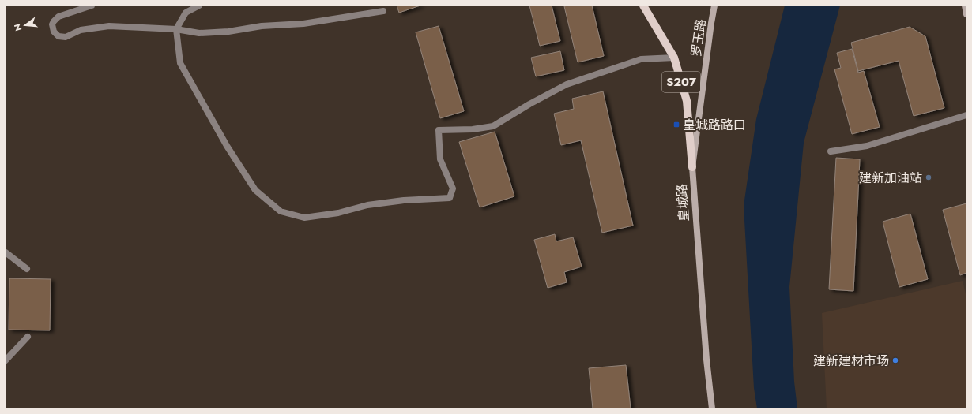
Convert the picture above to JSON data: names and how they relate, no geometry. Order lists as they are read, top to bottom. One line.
{"streets":{"main road":["罗玉路","S207","皇城路"]},"crossings":[["罗玉路","皇城路"]],"places":{"transit":["皇城路路口"],"other":["建新加油站","建新建材市场"]},"north":"left"}
